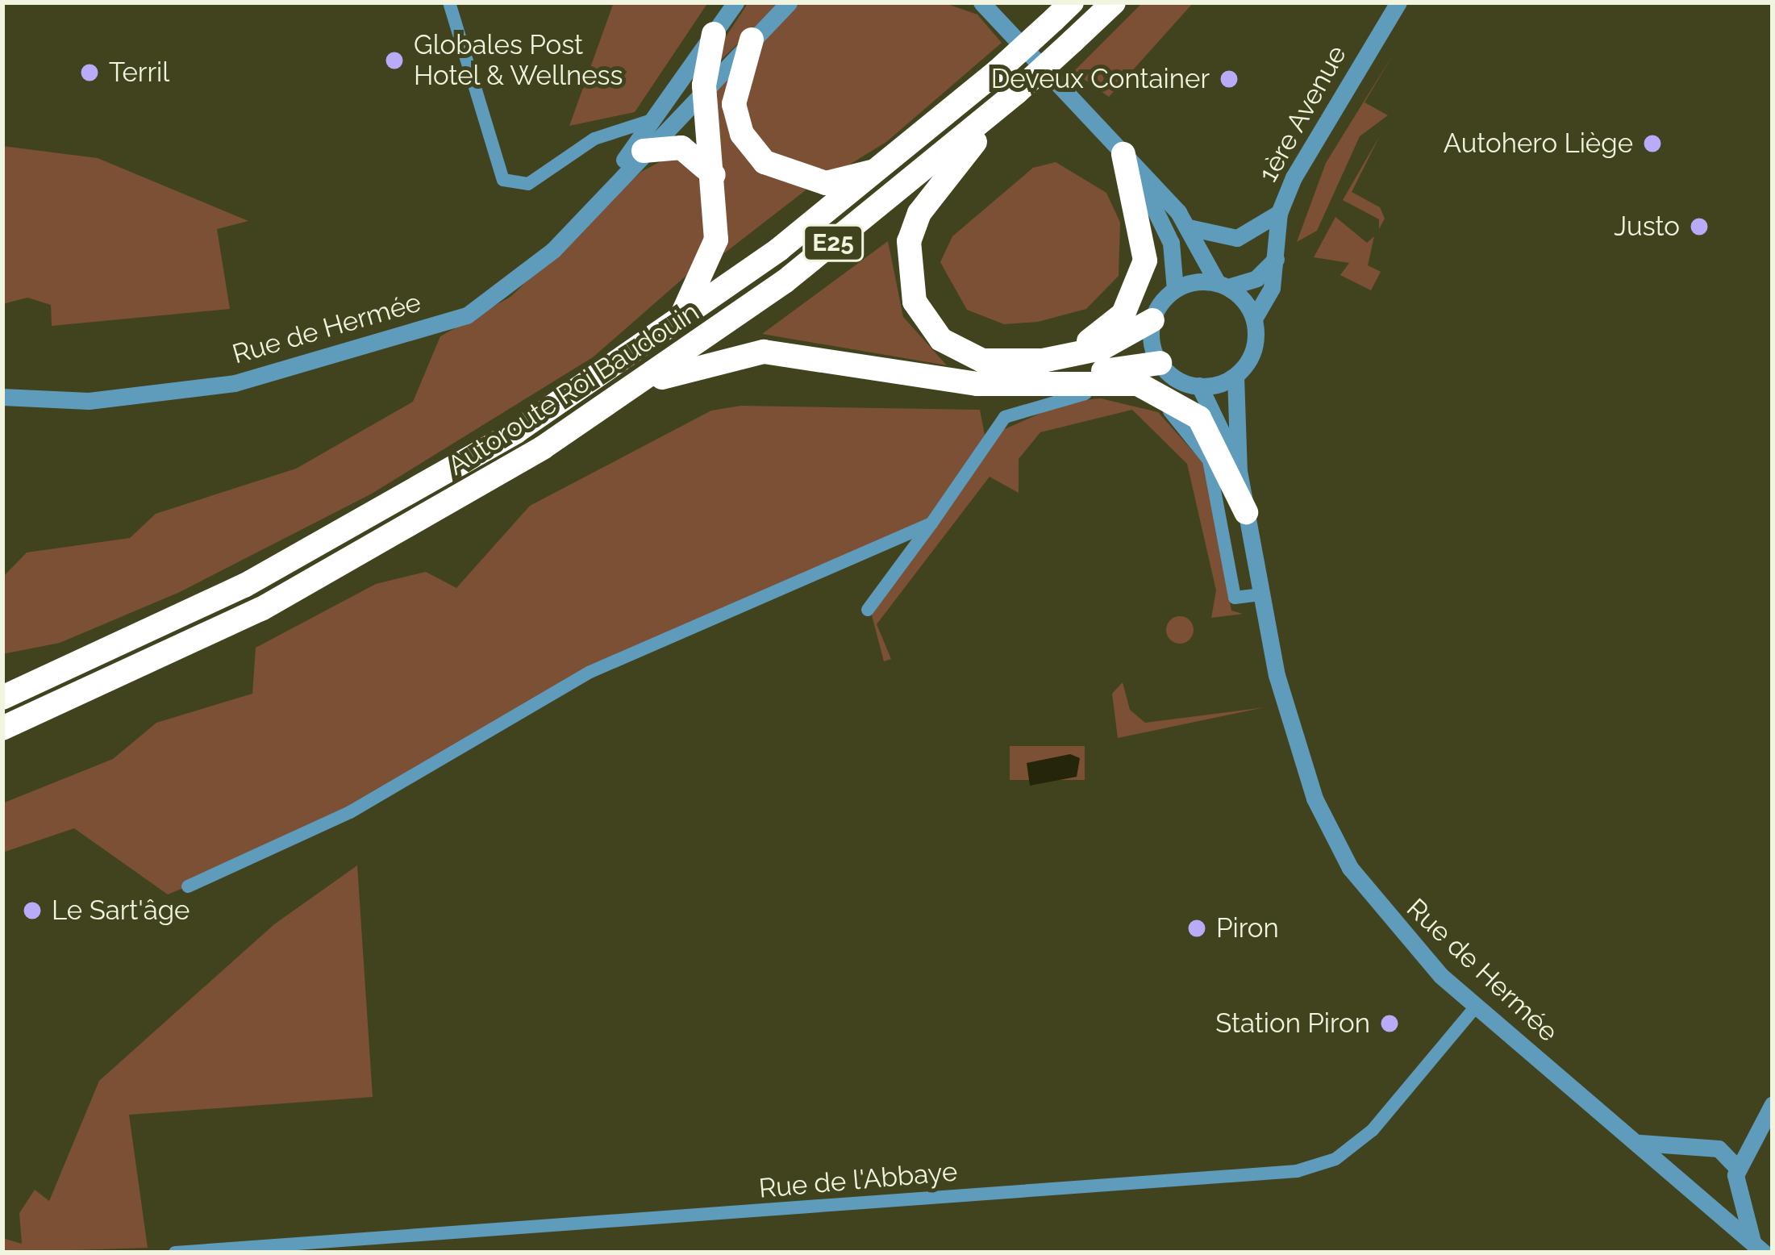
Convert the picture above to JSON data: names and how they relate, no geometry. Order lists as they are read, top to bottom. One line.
{"streets":{"highway":["E25","Autoroute Roi Baudouin"],"street":["1ère Avenue","Rue de Hermée","Rue de l'Abbaye"]},"crossings":[["1ère Avenue","Rue de Hermée"],["Rue de Hermée","Rue de l'Abbaye"]],"places":["Globales Post Hotel & Wellness","Terril","Deveux Container","Autohero Liège","Justo","Le Sart'âge","Piron","Station Piron"]}
